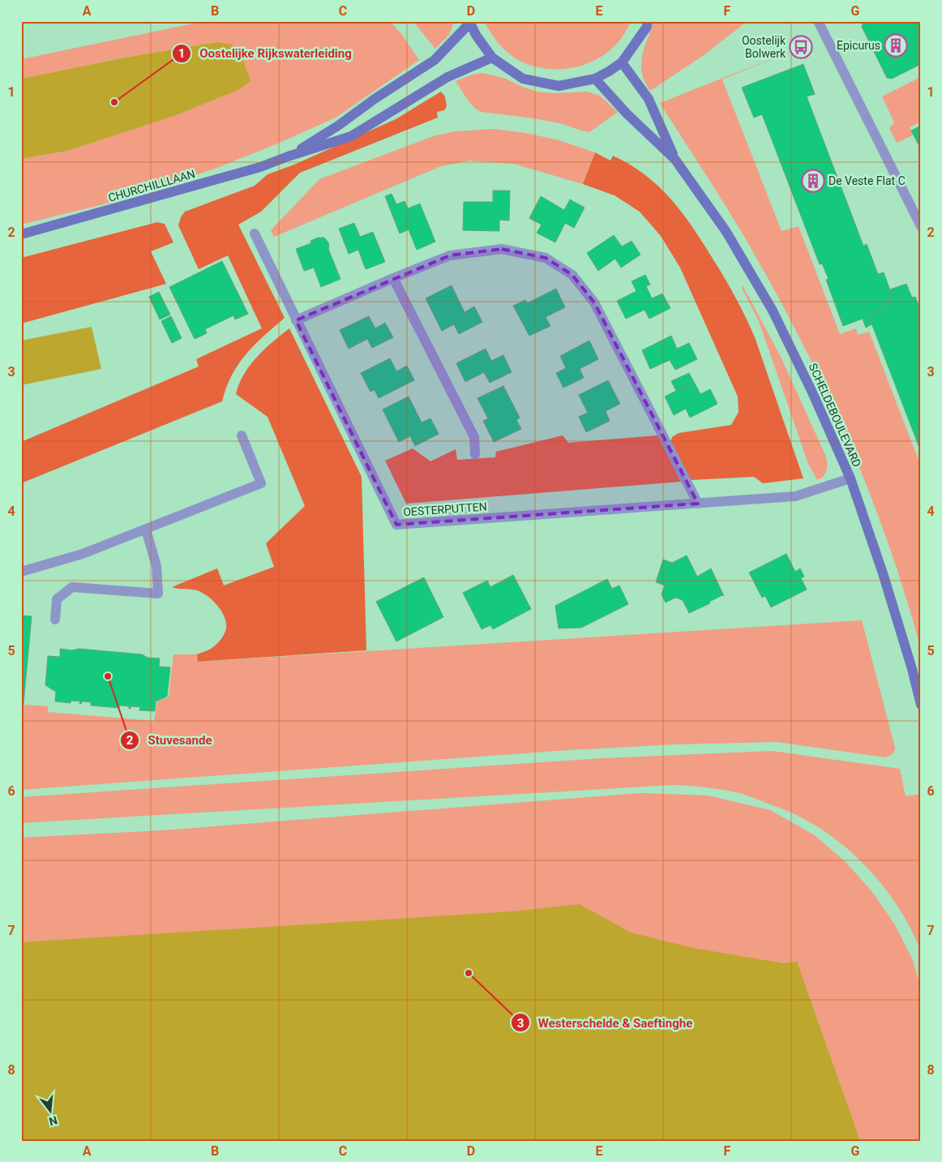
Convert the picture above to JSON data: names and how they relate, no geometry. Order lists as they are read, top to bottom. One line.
{"streets":{"main road":["CHURCHILLLAAN","SCHELDEBOULEVARD"],"street":["OESTERPUTTEN"]},"crossings":[["SCHELDEBOULEVARD","OESTERPUTTEN"]],"places":{"building":["Epicurus","De Veste Flat C"],"bus stop":["Oostelijk Bolwerk"],"other":["Oostelijke Rijkswaterleiding","Stuvesande","Westerschelde & Saeftinghe"]},"north":"bottom","grid":{"columns":["A","B","C","D","E","F","G"],"rows":["1","2","3","4","5","6","7","8"]}}
